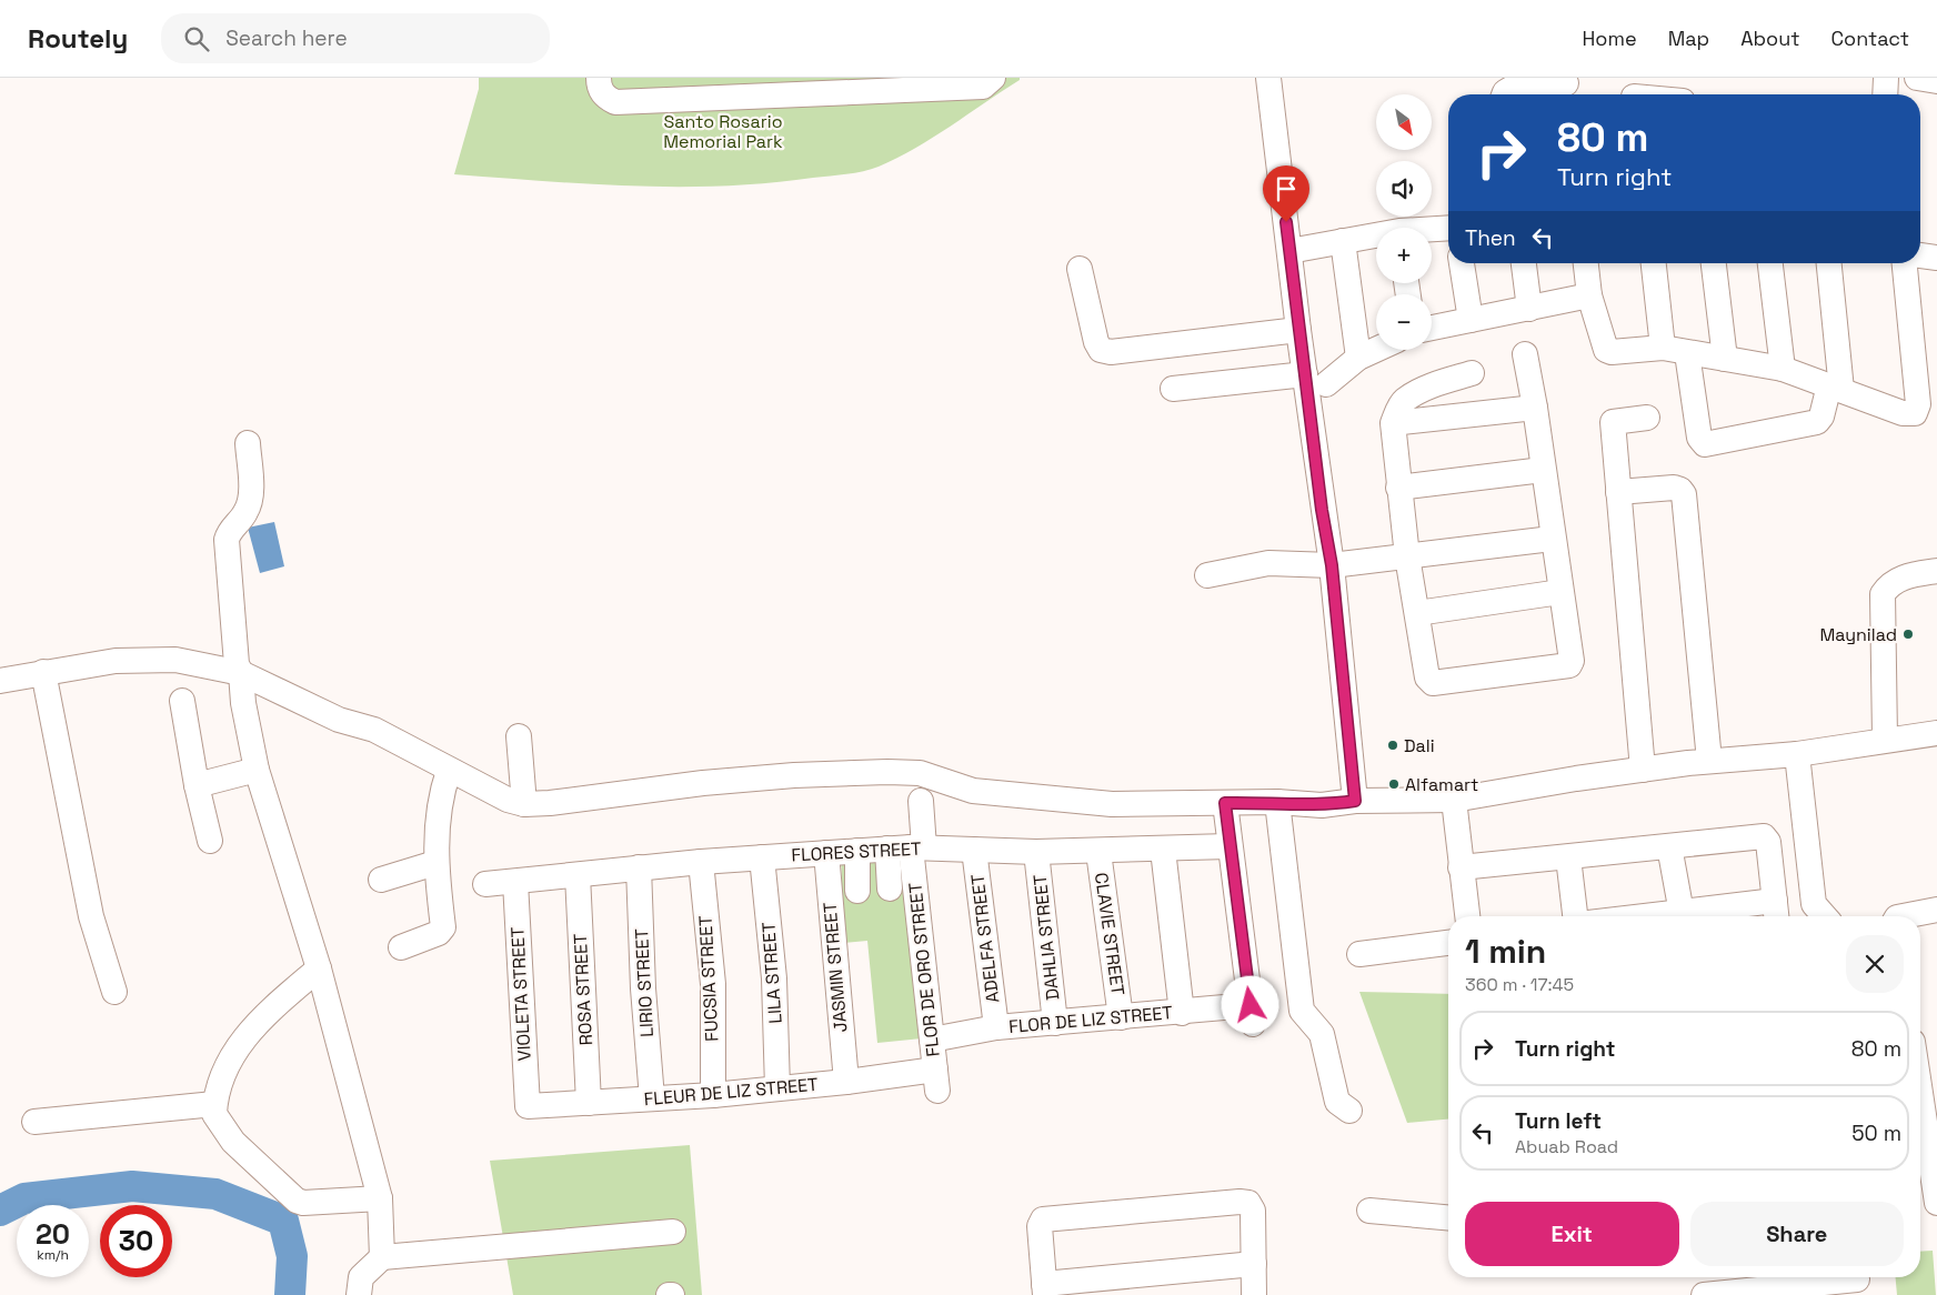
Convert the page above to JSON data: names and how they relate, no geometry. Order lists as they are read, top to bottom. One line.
{"streets":{"street":["FLORES STREET","CLAVIE STREET","DAHLIA STREET","ADELFA STREET","JASMIN STREET","FLOR DE ORO STREET","LILA STREET","FUCSIA STREET","LIRIO STREET","ROSA STREET","VIOLETA STREET","FLOR DE LIZ STREET","FLEUR DE LIZ STREET"]},"crossings":[["FLORES STREET","CLAVIE STREET"],["FLORES STREET","DAHLIA STREET"],["FLORES STREET","ADELFA STREET"],["FLORES STREET","JASMIN STREET"],["FLORES STREET","FLOR DE ORO STREET"],["FLORES STREET","LILA STREET"],["FLORES STREET","FUCSIA STREET"],["FLORES STREET","LIRIO STREET"],["FLORES STREET","ROSA STREET"],["FLORES STREET","VIOLETA STREET"],["FLORES STREET","FLOR DE LIZ STREET"],["CLAVIE STREET","FLOR DE LIZ STREET"],["DAHLIA STREET","FLOR DE LIZ STREET"],["ADELFA STREET","FLOR DE LIZ STREET"],["JASMIN STREET","FLEUR DE LIZ STREET"],["FLOR DE ORO STREET","FLOR DE LIZ STREET"],["FLOR DE ORO STREET","FLEUR DE LIZ STREET"],["LILA STREET","FLEUR DE LIZ STREET"],["FUCSIA STREET","FLEUR DE LIZ STREET"],["LIRIO STREET","FLEUR DE LIZ STREET"],["ROSA STREET","FLEUR DE LIZ STREET"],["VIOLETA STREET","FLEUR DE LIZ STREET"]],"parks":["Santo Rosario Memorial Park"],"places":["Maynilad","Dali","Alfamart"],"north":"bottom right","page":{"header":"Routely","search":"Search here","nav":["Home","Map","About","Contact"],"map_buttons":["+","−"],"turn":["80 m","Turn right"],"then":"Then","heading":["1 min","360 m · 17:45"],"list":[{"name":"Turn right","value":"80 m"},{"name":"Turn left","note":"Abuab Road","value":"50 m"}],"buttons":["Exit","Share"],"speed":"20 km/h","limit":"30"}}
